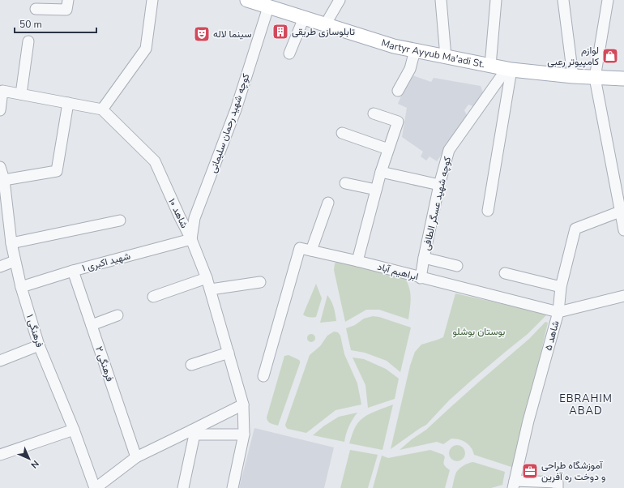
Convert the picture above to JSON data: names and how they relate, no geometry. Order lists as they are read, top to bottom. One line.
{"streets":{"main road":["Martyr Ayyub Ma'adi St."],"street":["کوچه شهید رحمان سلیمانی","کوچه شهید عسگر الطافی","شاهد ۱۰","شهید اکبری ۱","ابراهیم آباد","فرهنگی ۱","شاهد ۵","فرهنگی ۲"]},"crossings":[["Martyr Ayyub Ma'adi St.","کوچه شهید رحمان سلیمانی"],["Martyr Ayyub Ma'adi St.","کوچه شهید عسگر الطافی"],["کوچه شهید رحمان سلیمانی","شاهد ۱۰"],["کوچه شهید رحمان سلیمانی","شهید اکبری ۱"],["کوچه شهید عسگر الطافی","ابراهیم آباد"],["شاهد ۱۰","شهید اکبری ۱"],["شهید اکبری ۱","فرهنگی ۱"],["شهید اکبری ۱","فرهنگی ۲"],["ابراهیم آباد","شاهد ۵"]],"districts":["EBRAHIM ABAD"],"parks":["بوستان بوشلو"],"places":{"building":["تابلوسازی طریقی"],"theatre":["سینما لاله"],"shop":["لوازم کامپیوتر رعبی"],"office":["آموزشگاه طراحی و دوخت ره آفرین"]},"scale_bar":"50 m","north":"bottom right"}
